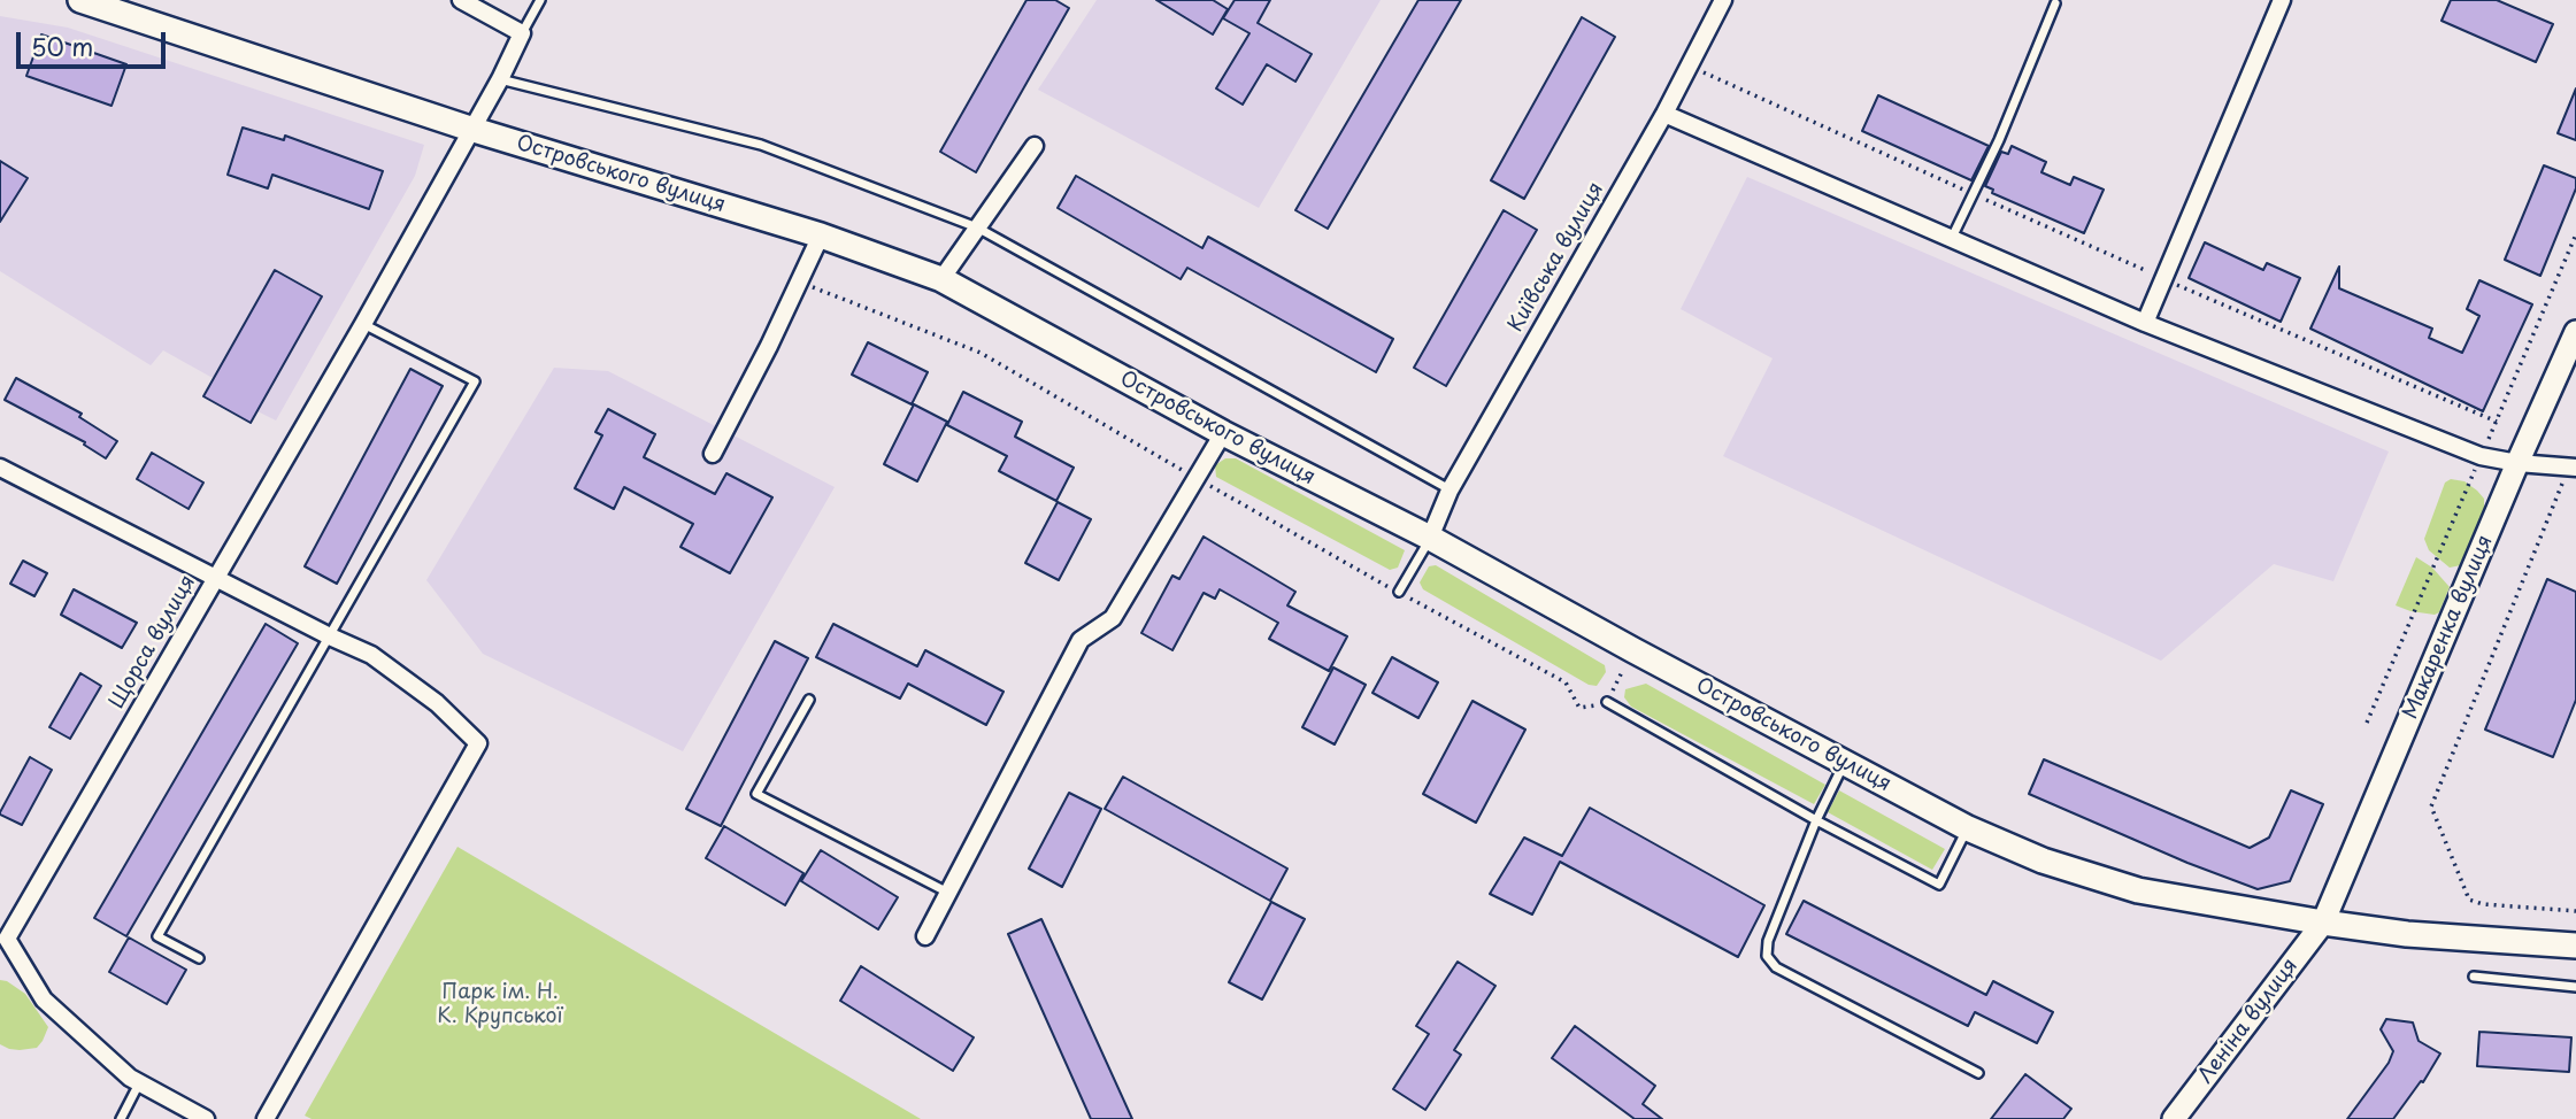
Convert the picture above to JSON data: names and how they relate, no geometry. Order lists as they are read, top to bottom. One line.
{"streets":{"main road":["Островського вулиця"],"street":["Київська вулиця","Макаренка вулиця","Щорса вулиця","Леніна вулиця"]},"crossings":[["Островського вулиця","Київська вулиця"],["Островського вулиця","Макаренка вулиця"],["Островського вулиця","Щорса вулиця"],["Островського вулиця","Леніна вулиця"],["Макаренка вулиця","Леніна вулиця"]],"parks":["Парк ім. Н. К. Крупської"],"scale_bar":"50 m"}
